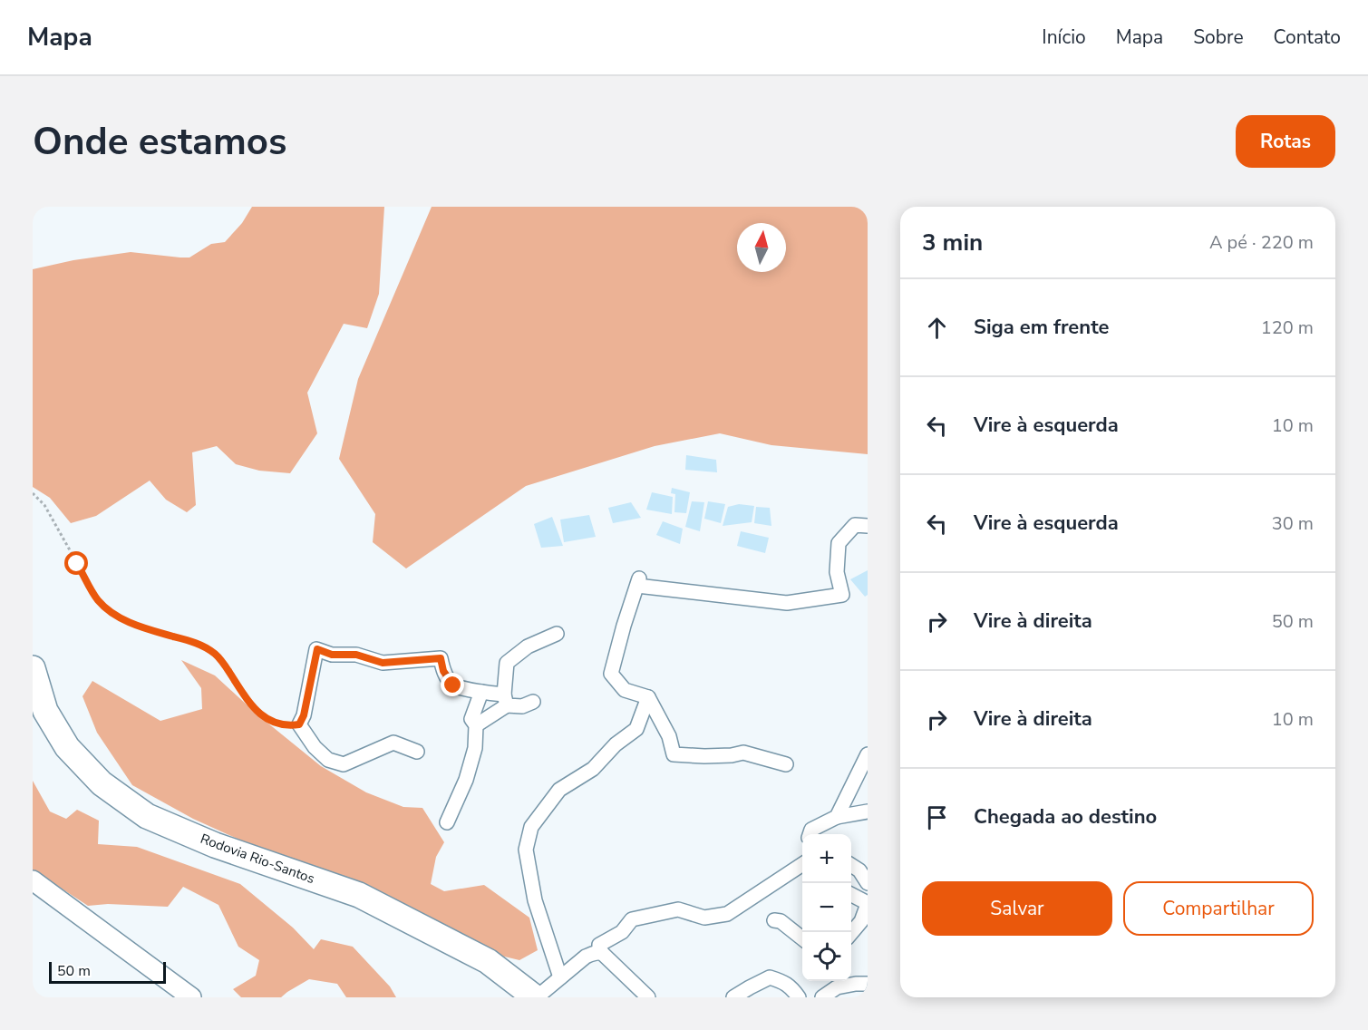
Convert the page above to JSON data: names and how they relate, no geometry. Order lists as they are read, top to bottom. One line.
{"streets":{"highway":["Rodovia Rio-Santos"]},"scale_bar":"50 m","north":"top","page":{"header":"Mapa","nav":["Início","Mapa","Sobre","Contato"],"buttons":["Rotas",["Salvar","Compartilhar"]],"title":"Onde estamos","heading":["3 min","A pé · 220 m"],"list":[["Siga em frente","120 m"],["Vire à esquerda","10 m"],["Vire à esquerda","30 m"],["Vire à direita","50 m"],["Vire à direita","10 m"],"Chegada ao destino"],"map_buttons":["+","−"],"scale":"50 m"}}
